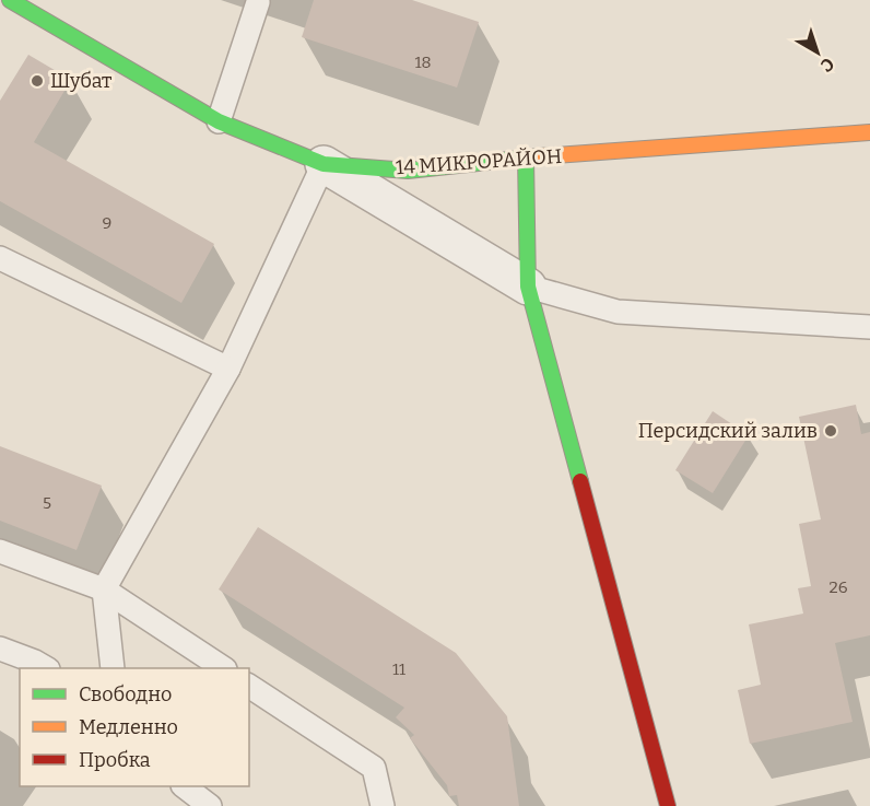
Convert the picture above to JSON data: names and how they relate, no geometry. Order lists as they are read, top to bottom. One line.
{"streets":{"street":["14 МИКРОРАЙОН"]},"places":["Шубат","Персидский залив"],"house_numbers":["18","9","5","26","11"],"legend":["Свободно","Медленно","Пробка"],"north":"bottom right"}
